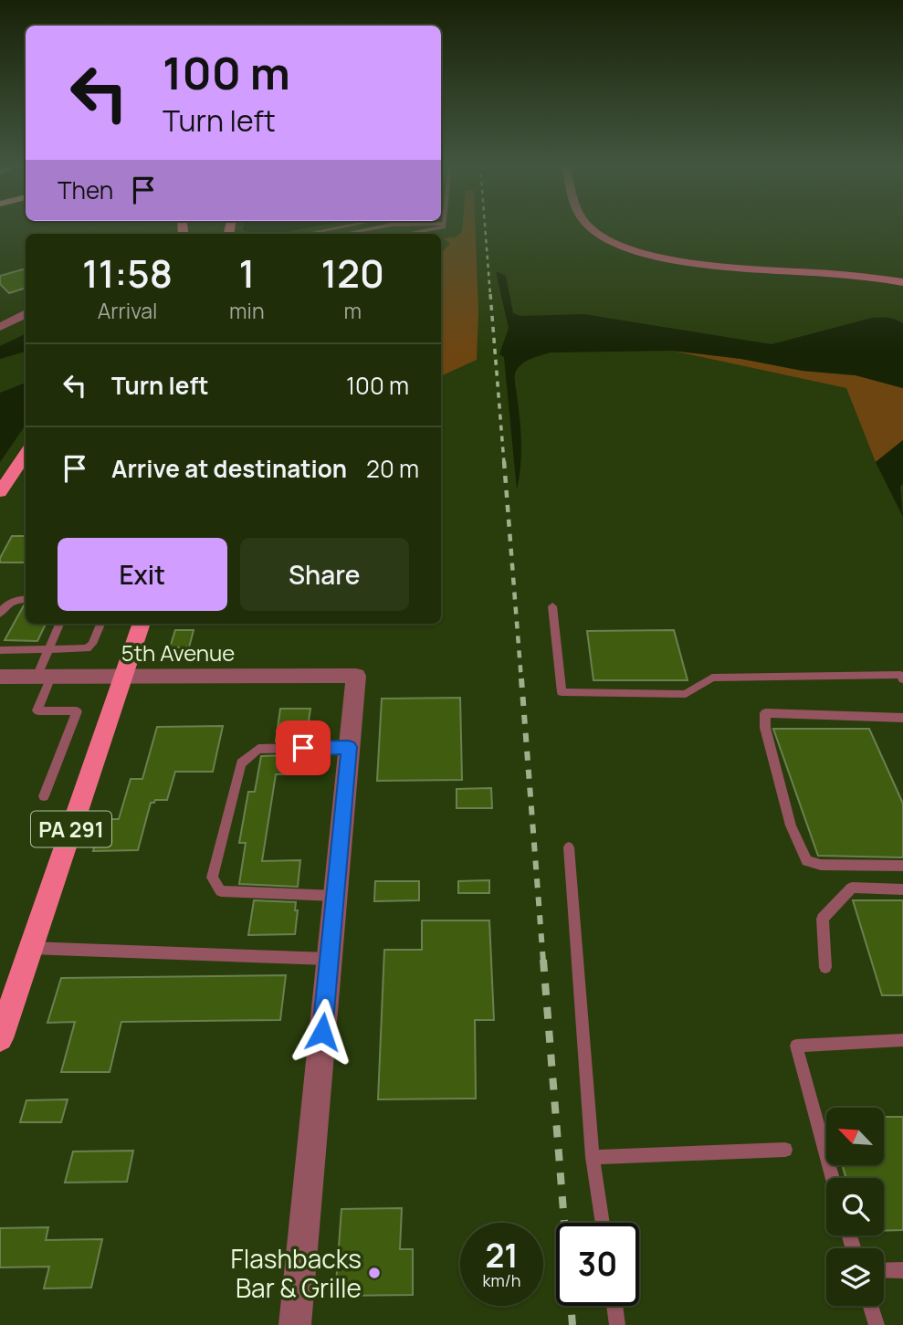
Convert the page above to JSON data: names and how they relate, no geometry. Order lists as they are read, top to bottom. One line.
{"streets":{"main road":["PA 291"],"street":["5th Avenue"]},"crossings":[["5th Avenue","PA 291"]],"places":["Flashbacks Bar & Grille"],"north":"top left","page":{"turn":["100 m","Turn left"],"then":"Then","eta":["11:58","Arrival","1","min","120","m"],"list":[{"name":"Turn left","value":"100 m"},{"name":"Arrive at destination","value":"20 m"}],"buttons":["Exit","Share"],"speed":"21 km/h","limit":"30"}}
